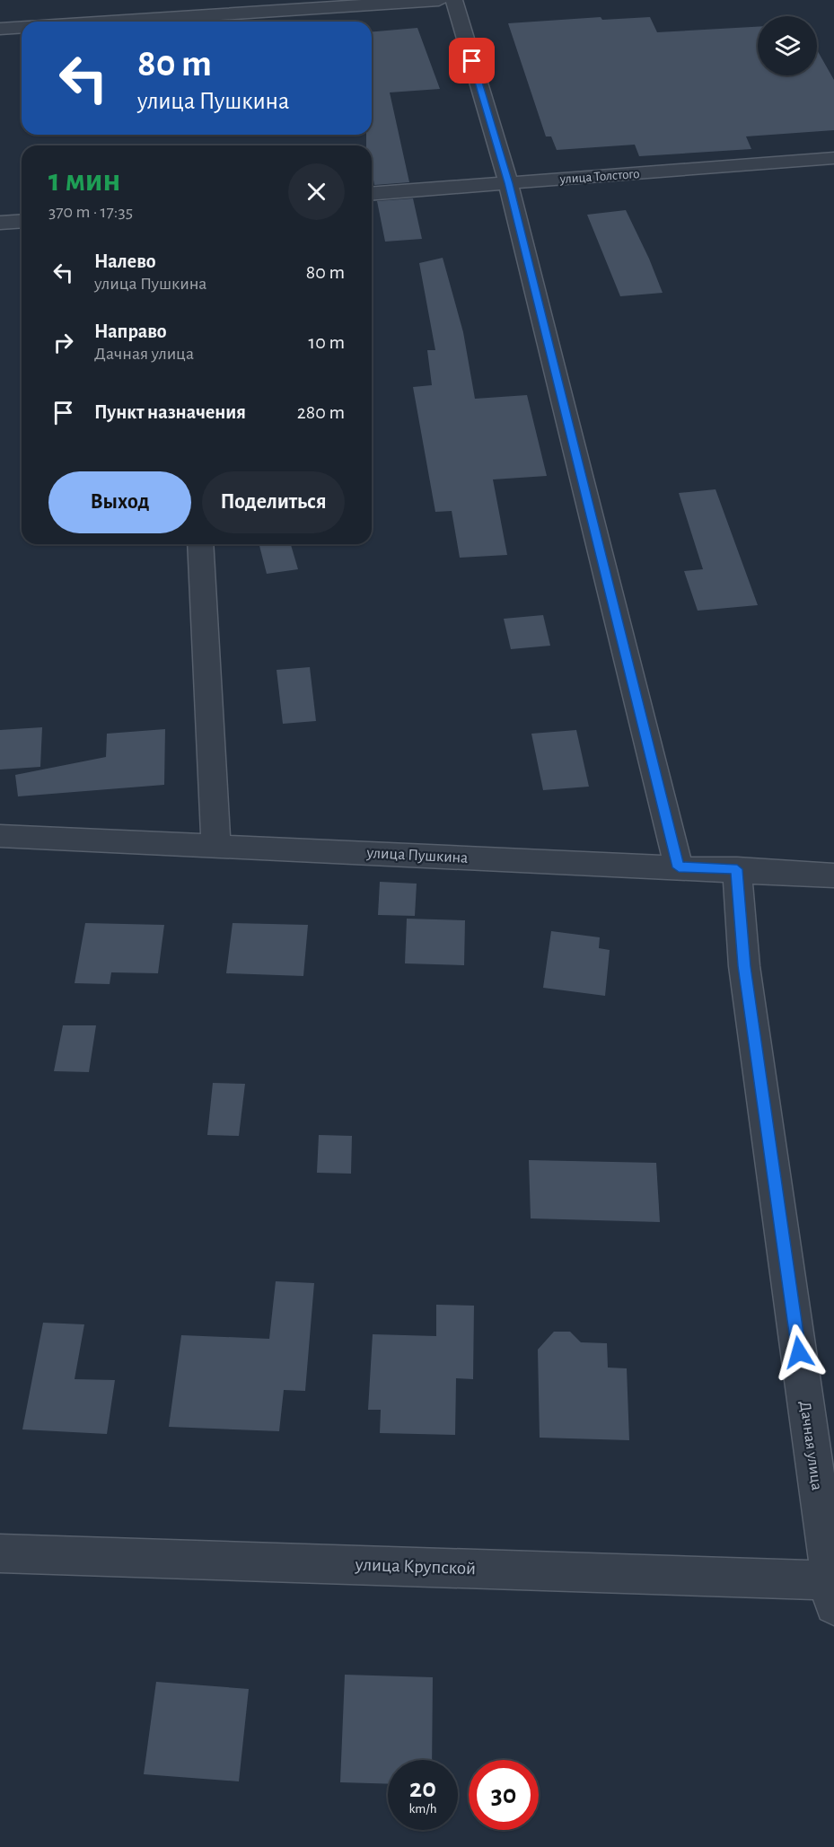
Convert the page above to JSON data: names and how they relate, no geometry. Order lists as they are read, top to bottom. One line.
{"streets":{"street":["улица Толстого","улица Пушкина","Дачная улица","улица Крупской"]},"crossings":[["улица Пушкина","Дачная улица"],["Дачная улица","улица Крупской"]],"page":{"turn":["80 m","улица Пушкина"],"heading":["1 мин","370 m · 17:35"],"list":[{"name":"Налево","note":"улица Пушкина","value":"80 m"},{"name":"Направо","note":"Дачная улица","value":"10 m"},{"name":"Пункт назначения","value":"280 m"}],"buttons":["Выход","Поделиться"],"speed":"20 km/h","limit":"30"}}
